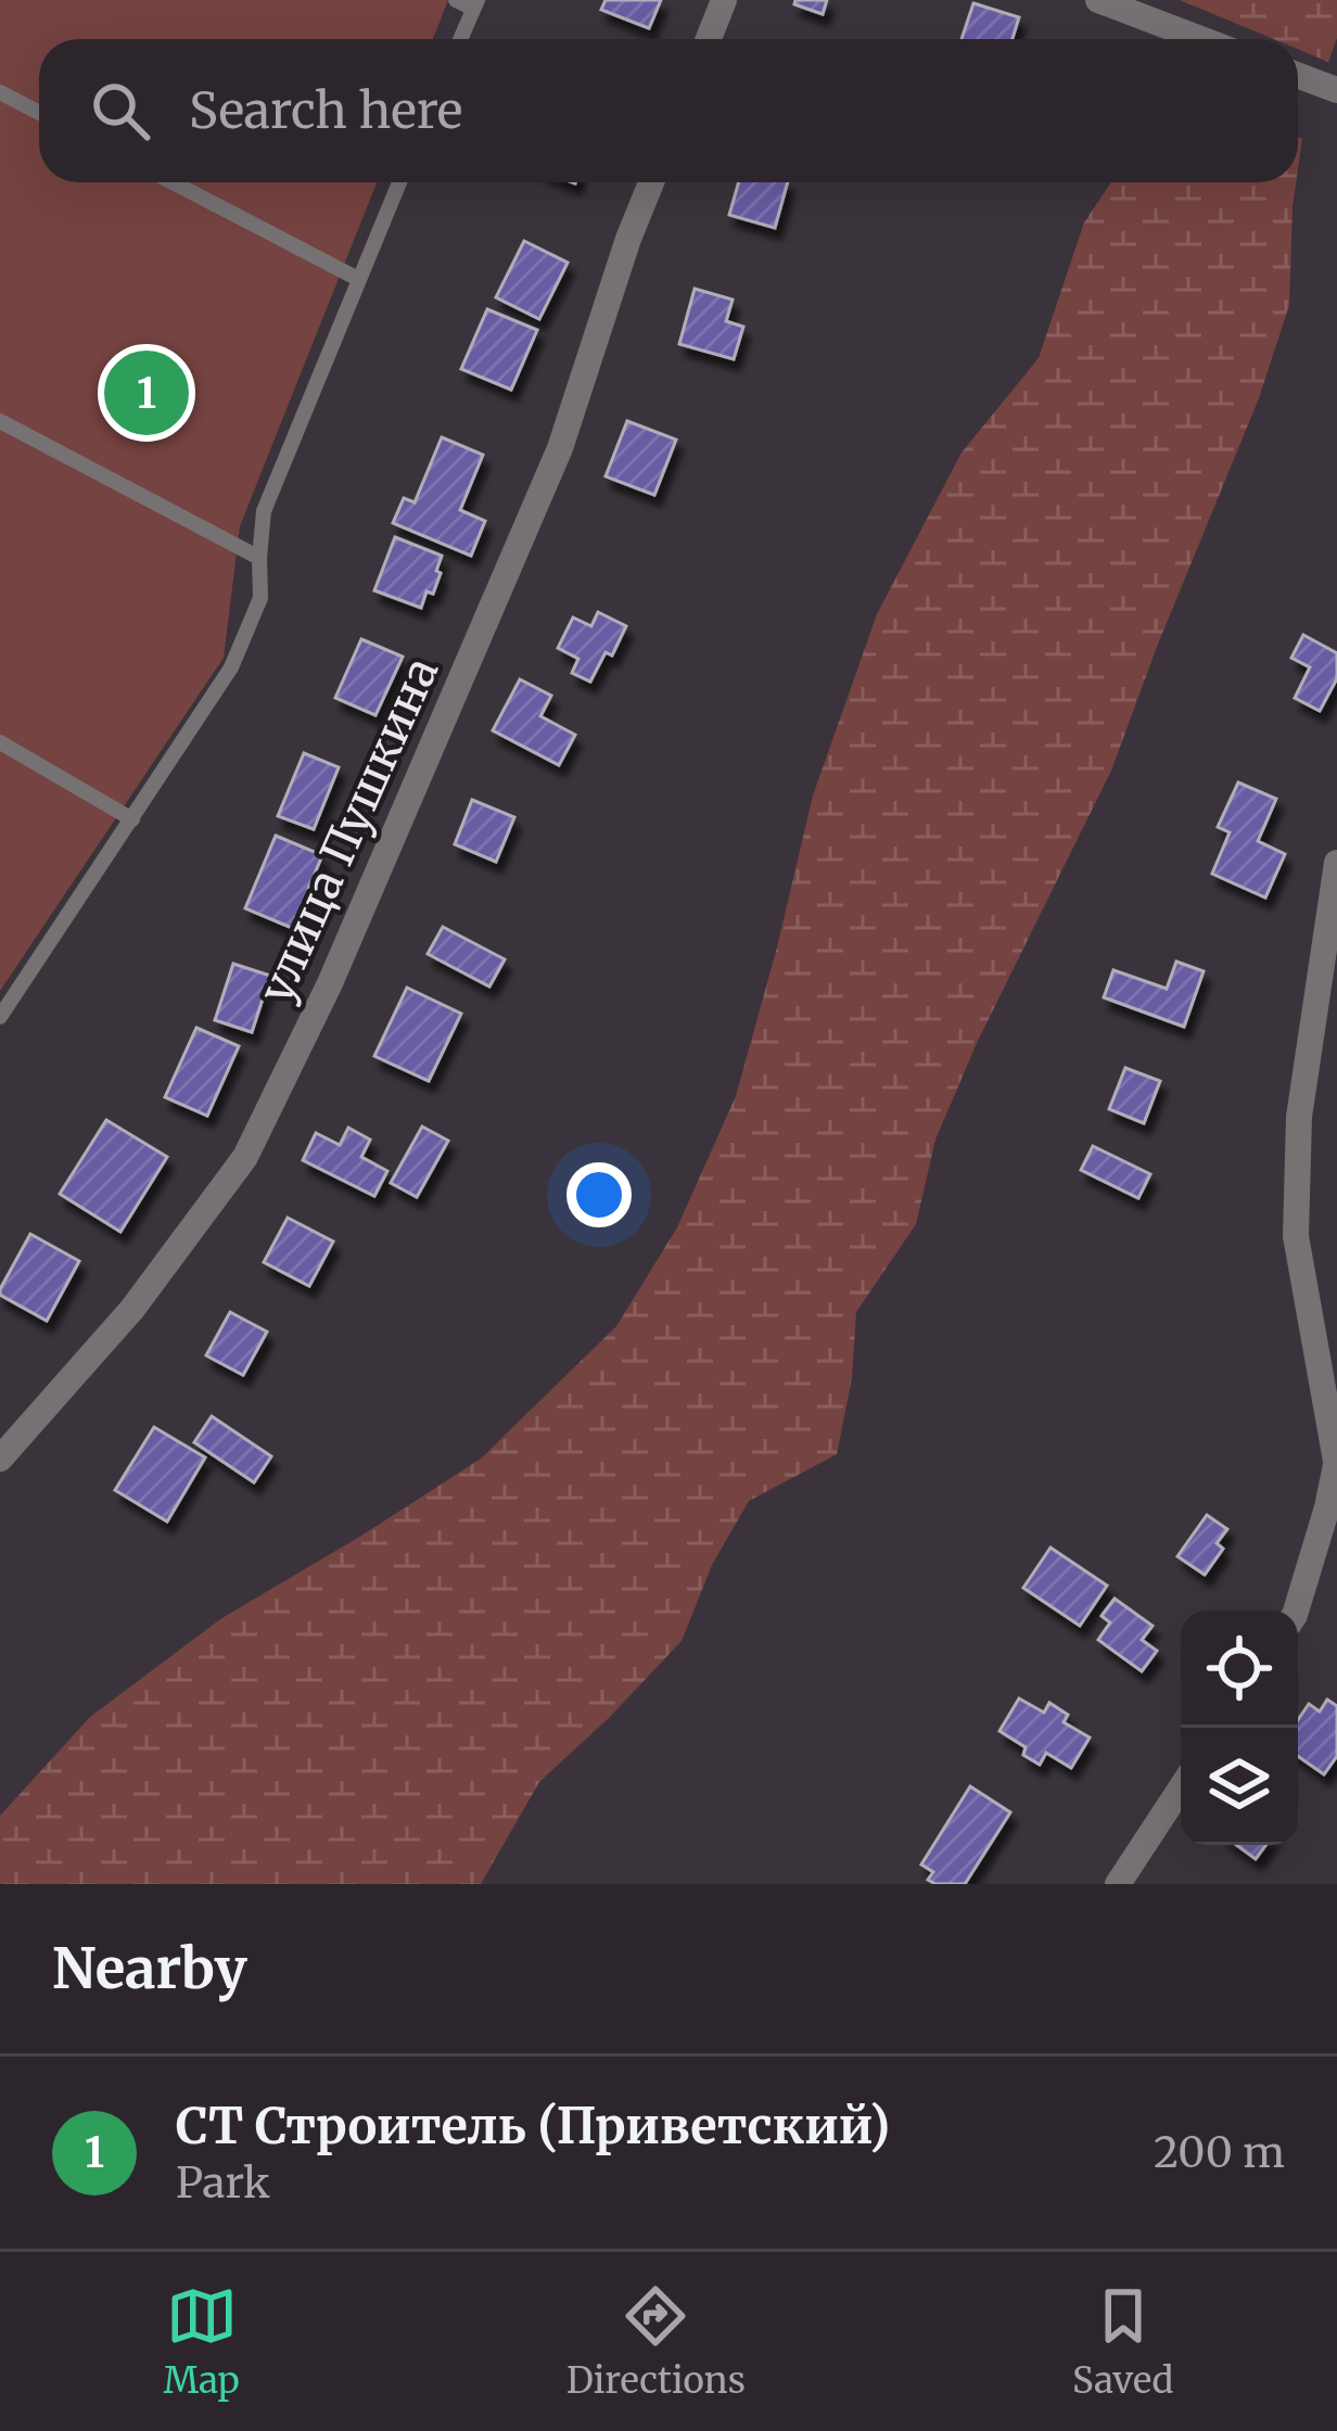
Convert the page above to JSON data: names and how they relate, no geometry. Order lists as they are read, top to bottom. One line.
{"streets":{"street":["улица Пушкина"]},"page":{"search":"Search here","pins":"1","heading":"Nearby","list":[{"mark":"1","name":"СТ Строитель (Приветский)","note":"Park","value":"200 m"}],"nav":["Map","Directions","Saved"]}}
